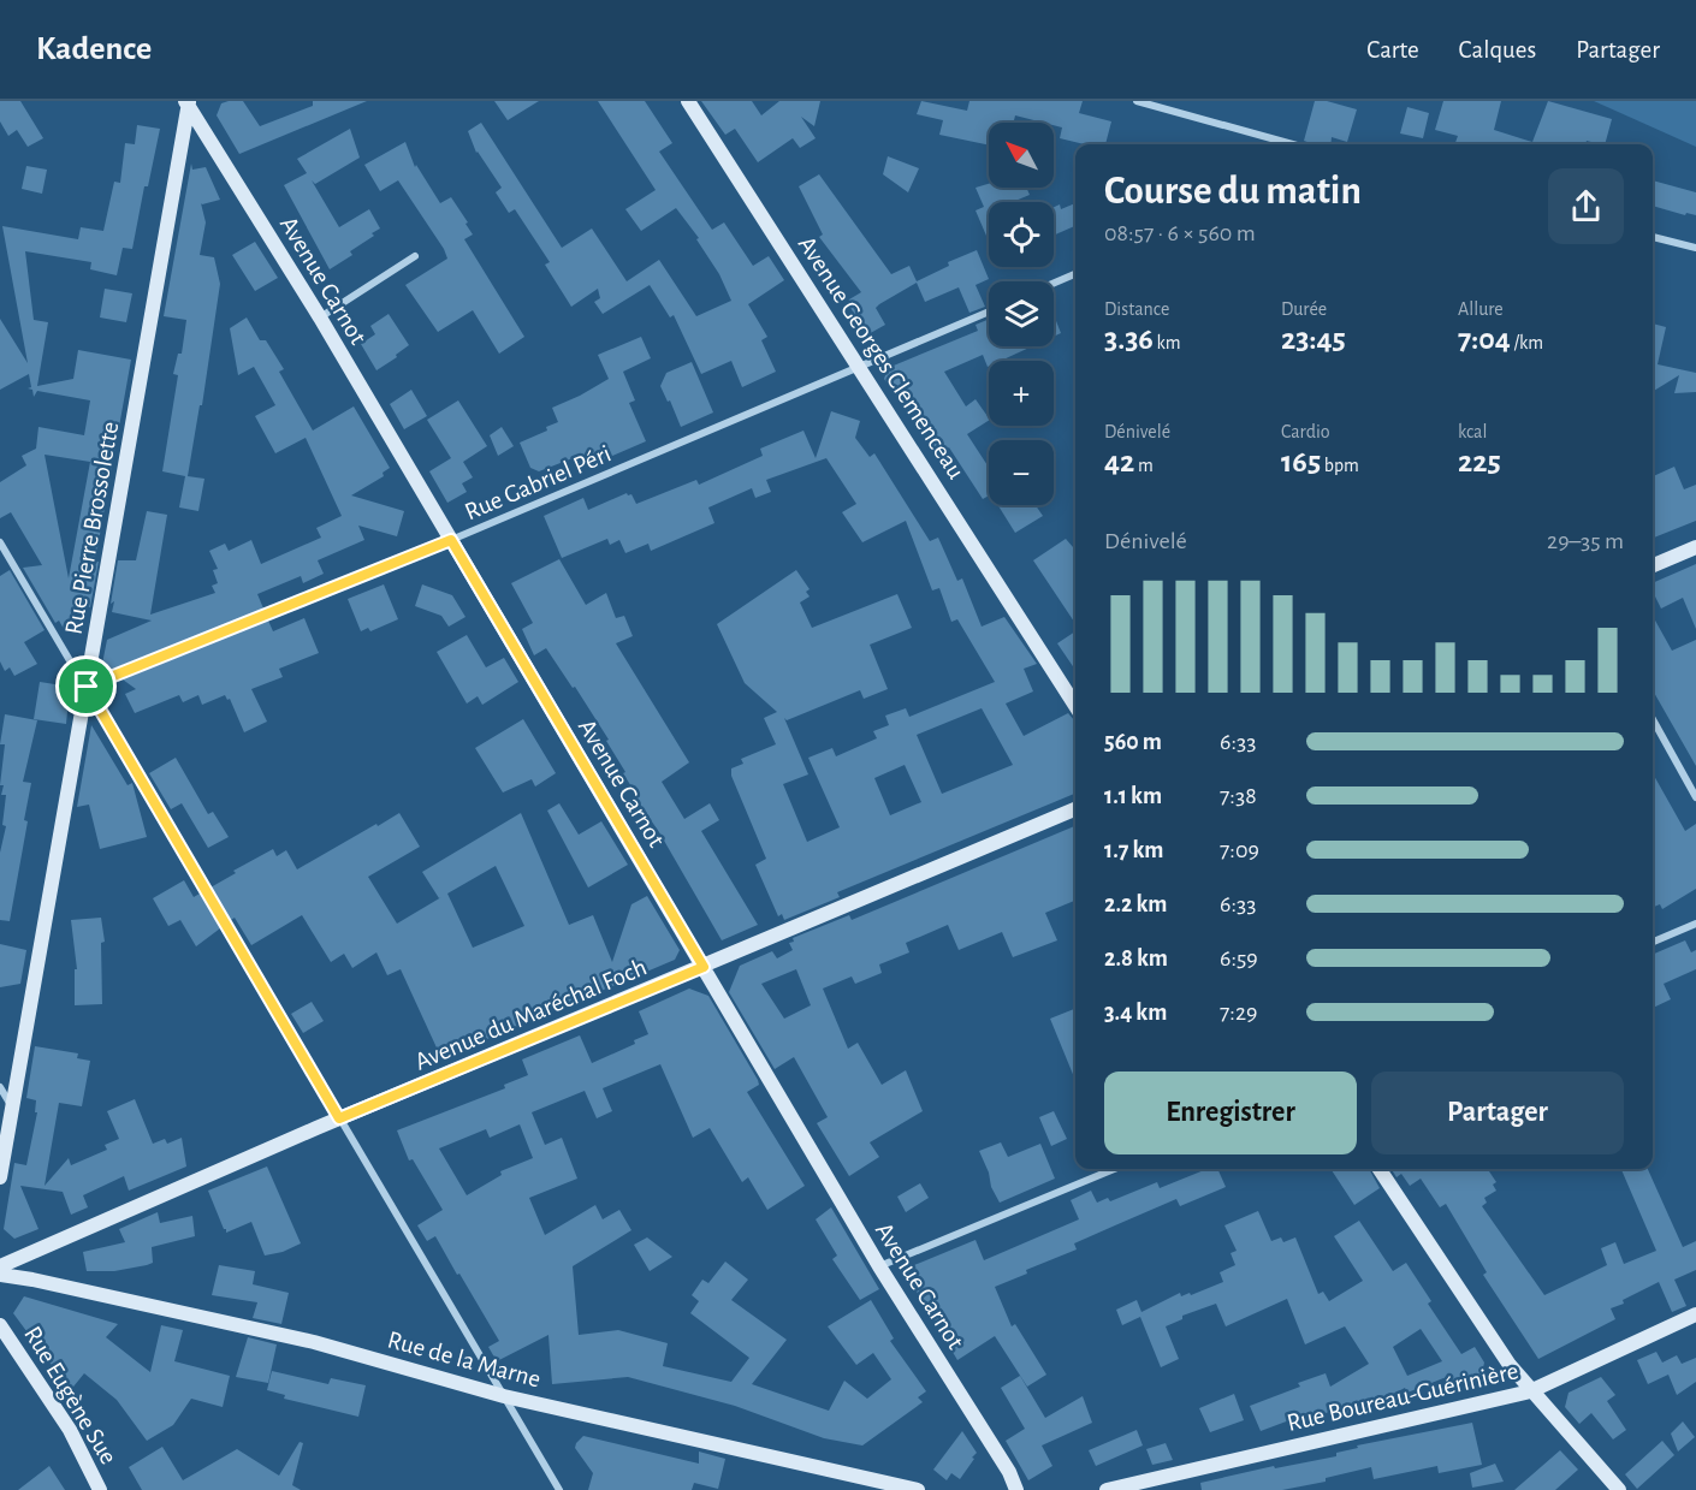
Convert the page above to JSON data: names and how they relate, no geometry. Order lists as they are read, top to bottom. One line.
{"streets":{"street":["Avenue Carnot","Avenue Georges Clemenceau","Rue Gabriel Péri","Rue Pierre Brossolette","Avenue du Maréchal Foch","Rue de la Marne","Rue Eugène Sue","Rue Boureau-Guérinière"]},"crossings":[["Avenue Carnot","Rue Gabriel Péri"],["Avenue Carnot","Rue Pierre Brossolette"],["Avenue Carnot","Avenue du Maréchal Foch"],["Avenue Georges Clemenceau","Rue Gabriel Péri"],["Rue Gabriel Péri","Rue Pierre Brossolette"]],"north":"top left","page":{"header":"Kadence","nav":["Carte","Calques","Partager"],"map_buttons":["+","−"],"heading":["Course du matin","08:57 · 6 × 560 m"],"stats":[["Distance","3.36 km"],["Durée","23:45"],["Allure","7:04 /km"],["Dénivelé","42 m"],["Cardio","165 bpm"],["kcal","225"]],"chart":["Dénivelé","29–35 m"],"list":[{"name":"560 m","note":"6:33"},{"name":"1.1 km","note":"7:38"},{"name":"1.7 km","note":"7:09"},{"name":"2.2 km","note":"6:33"},{"name":"2.8 km","note":"6:59"},{"name":"3.4 km","note":"7:29"}],"buttons":["Enregistrer","Partager"]}}
